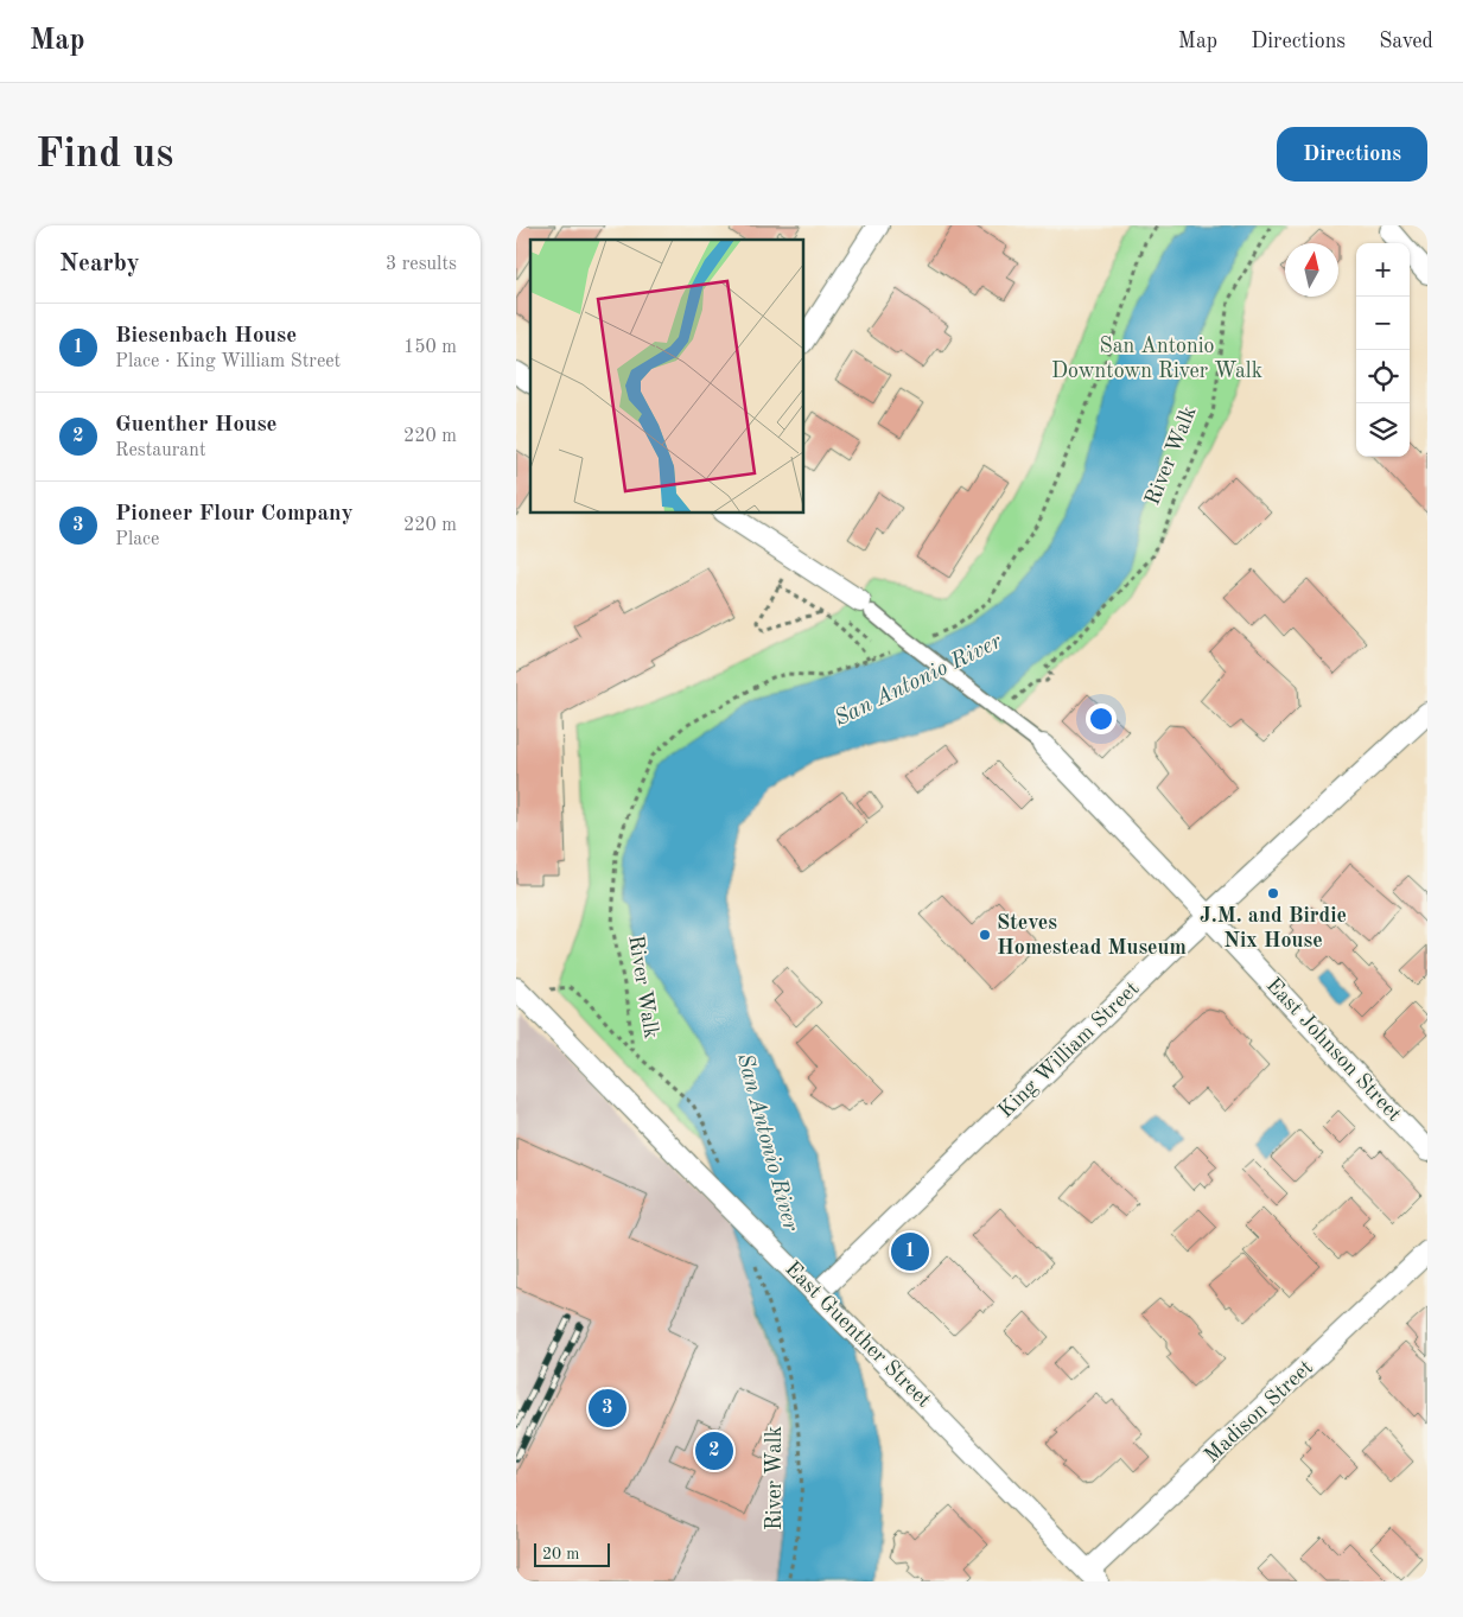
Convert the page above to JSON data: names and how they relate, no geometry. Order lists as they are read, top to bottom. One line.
{"streets":{"street":["King William Street","East Johnson Street","East Guenther Street","Madison Street"],"path":["River Walk"]},"crossings":[["King William Street","East Johnson Street"],["King William Street","East Guenther Street"],["East Guenther Street","Madison Street"]],"water":["San Antonio River"],"parks":["San Antonio Downtown River Walk"],"places":["J.M. and Birdie Nix House","Steves Homestead Museum"],"scale_bar":"20 m","north":"top","page":{"header":"Map","nav":["Map","Directions","Saved"],"buttons":"Directions","title":"Find us","heading":["Nearby","3 results"],"map_buttons":["+","−"],"list":[{"mark":"1","name":"Biesenbach House","note":"Place · King William Street","value":"150 m"},{"mark":"2","name":"Guenther House","note":"Restaurant","value":"220 m"},{"mark":"3","name":"Pioneer Flour Company","note":"Place","value":"220 m"}],"pins":["1","3","2"],"scale":"20 m"}}
